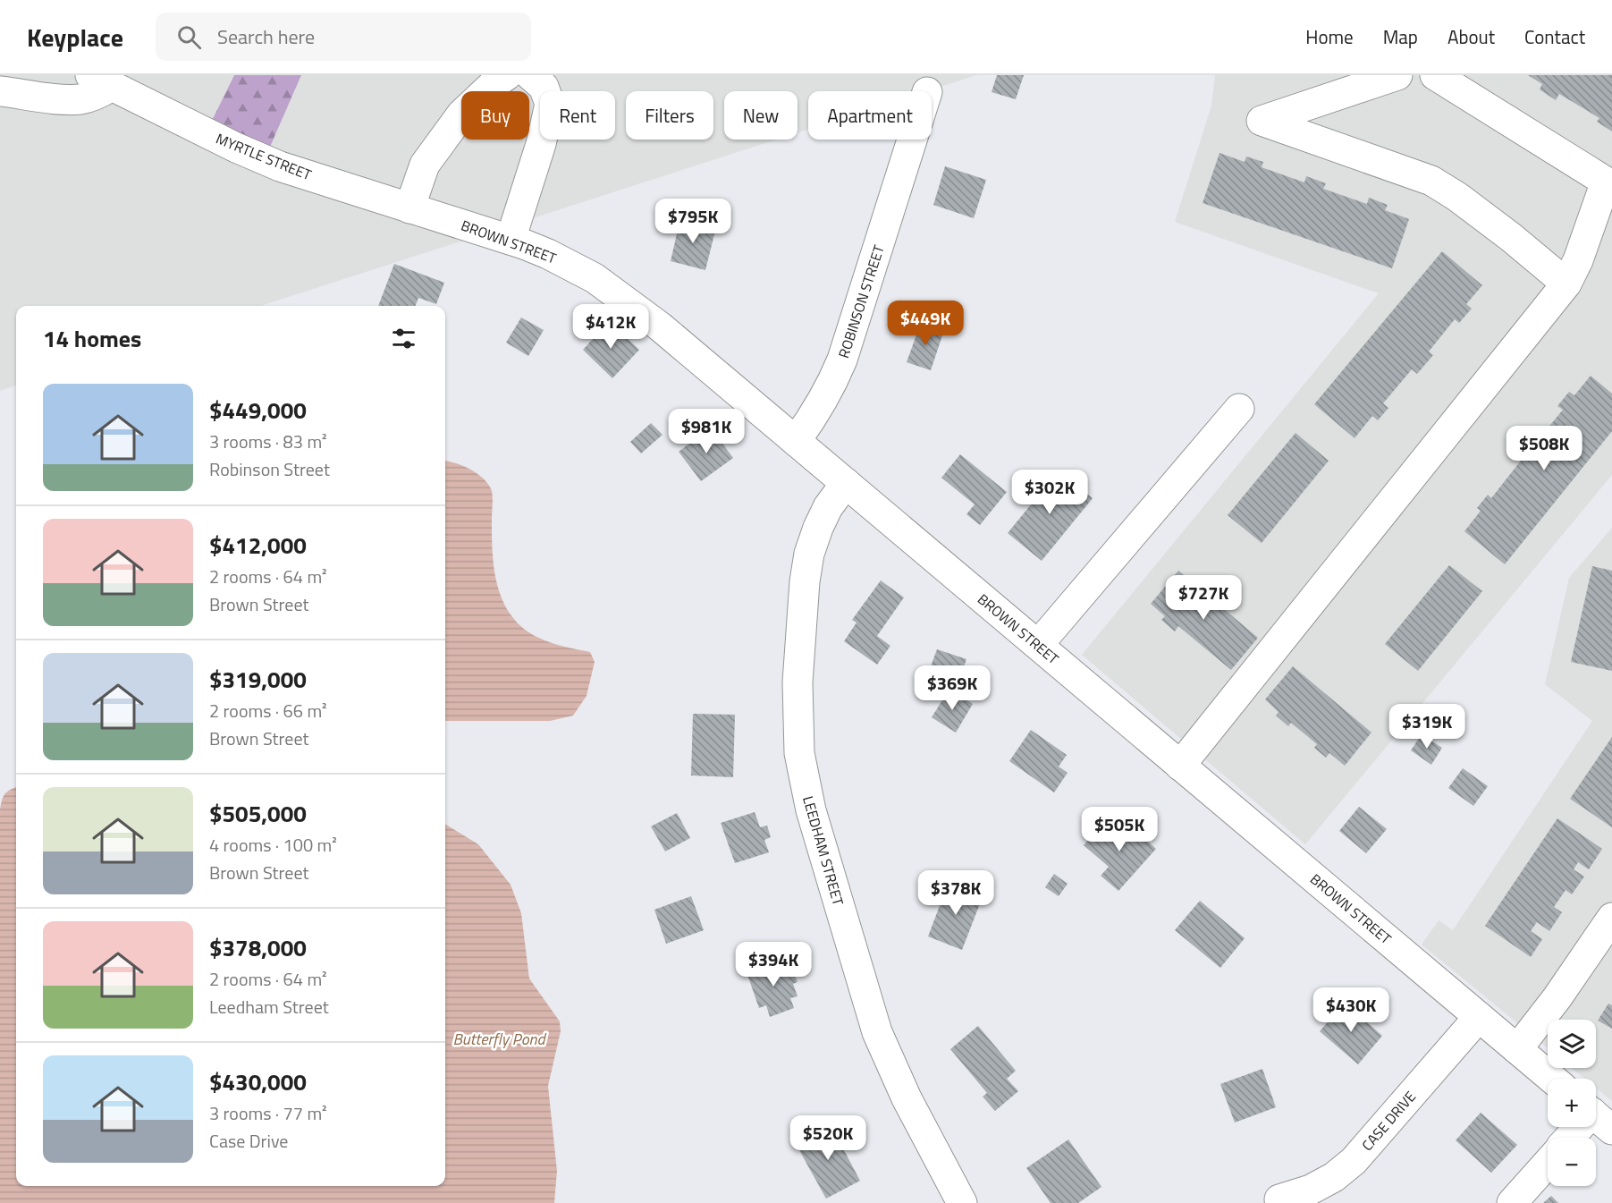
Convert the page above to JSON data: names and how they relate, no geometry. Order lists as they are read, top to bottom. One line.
{"streets":{"street":["MYRTLE STREET","BROWN STREET","ROBINSON STREET","LEEDHAM STREET","CASE DRIVE"]},"crossings":[["MYRTLE STREET","BROWN STREET"],["BROWN STREET","ROBINSON STREET"],["BROWN STREET","LEEDHAM STREET"],["BROWN STREET","CASE DRIVE"]],"water":["Butterfly Pond"],"page":{"header":"Keyplace","search":"Search here","nav":["Home","Map","About","Contact"],"chip":["Buy","Rent","Filters","New","Apartment"],"price":["$795K","$449K","$412K","$981K","$508K","$302K","$727K","$369K","$319K","$505K","$378K","$394K","$430K","$520K"],"heading":"14 homes","list":[{"name":"$449,000","note":"3 rooms · 83 m² · Robinson Street"},{"name":"$412,000","note":"2 rooms · 64 m² · Brown Street"},{"name":"$319,000","note":"2 rooms · 66 m² · Brown Street"},{"name":"$505,000","note":"4 rooms · 100 m² · Brown Street"},{"name":"$378,000","note":"2 rooms · 64 m² · Leedham Street"},{"name":"$430,000","note":"3 rooms · 77 m² · Case Drive"}],"map_buttons":["+","−"]}}
